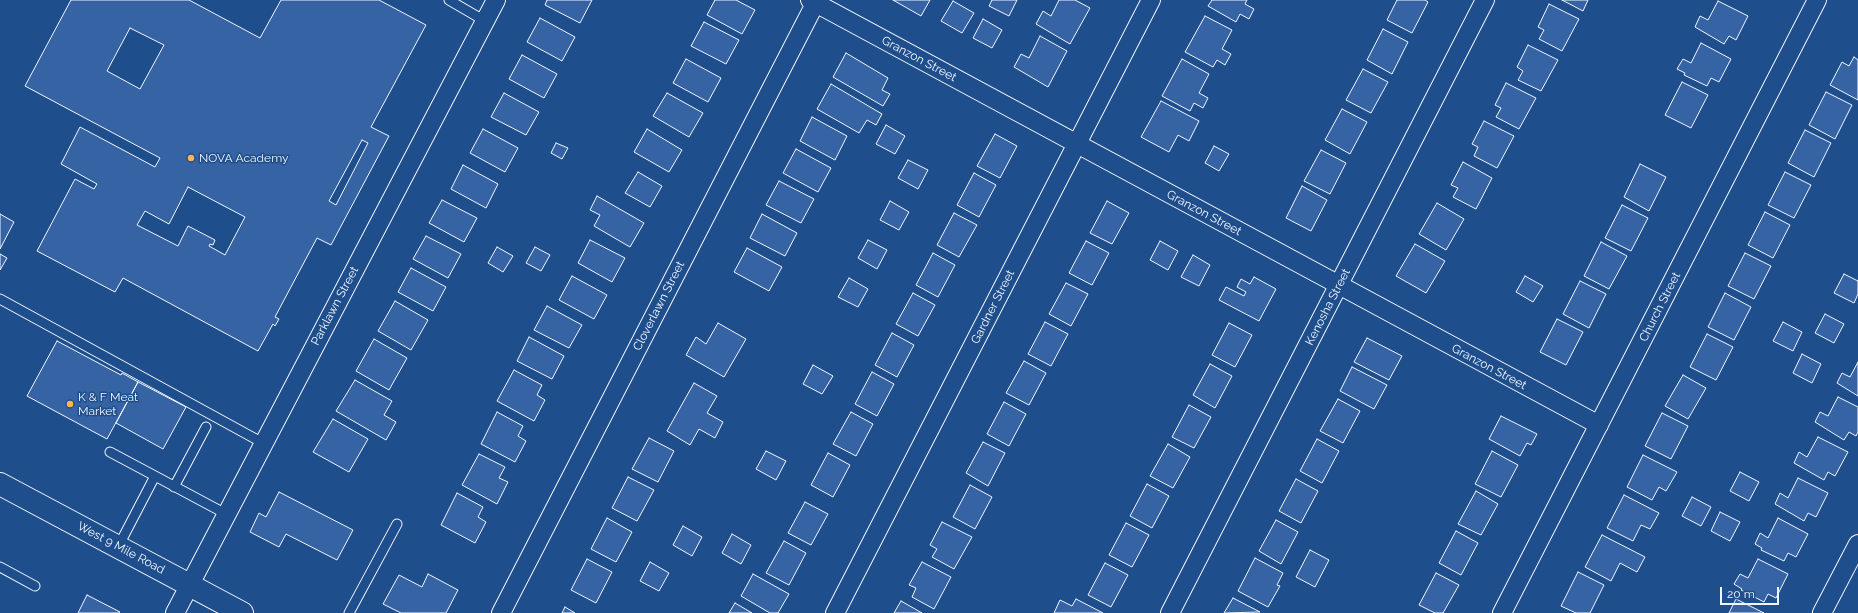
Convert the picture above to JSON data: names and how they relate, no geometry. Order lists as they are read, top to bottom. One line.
{"streets":{"main road":["West 9 Mile Road"],"street":["Granzon Street","Parklawn Street","Cloverlawn Street","Gardner Street","Kenosha Street","Church Street"]},"crossings":[["Granzon Street","Cloverlawn Street"],["Granzon Street","Gardner Street"],["Granzon Street","Kenosha Street"],["Granzon Street","Church Street"],["Parklawn Street","West 9 Mile Road"]],"places":["NOVA Academy","K & F Meat Market"],"scale_bar":"20 m"}
